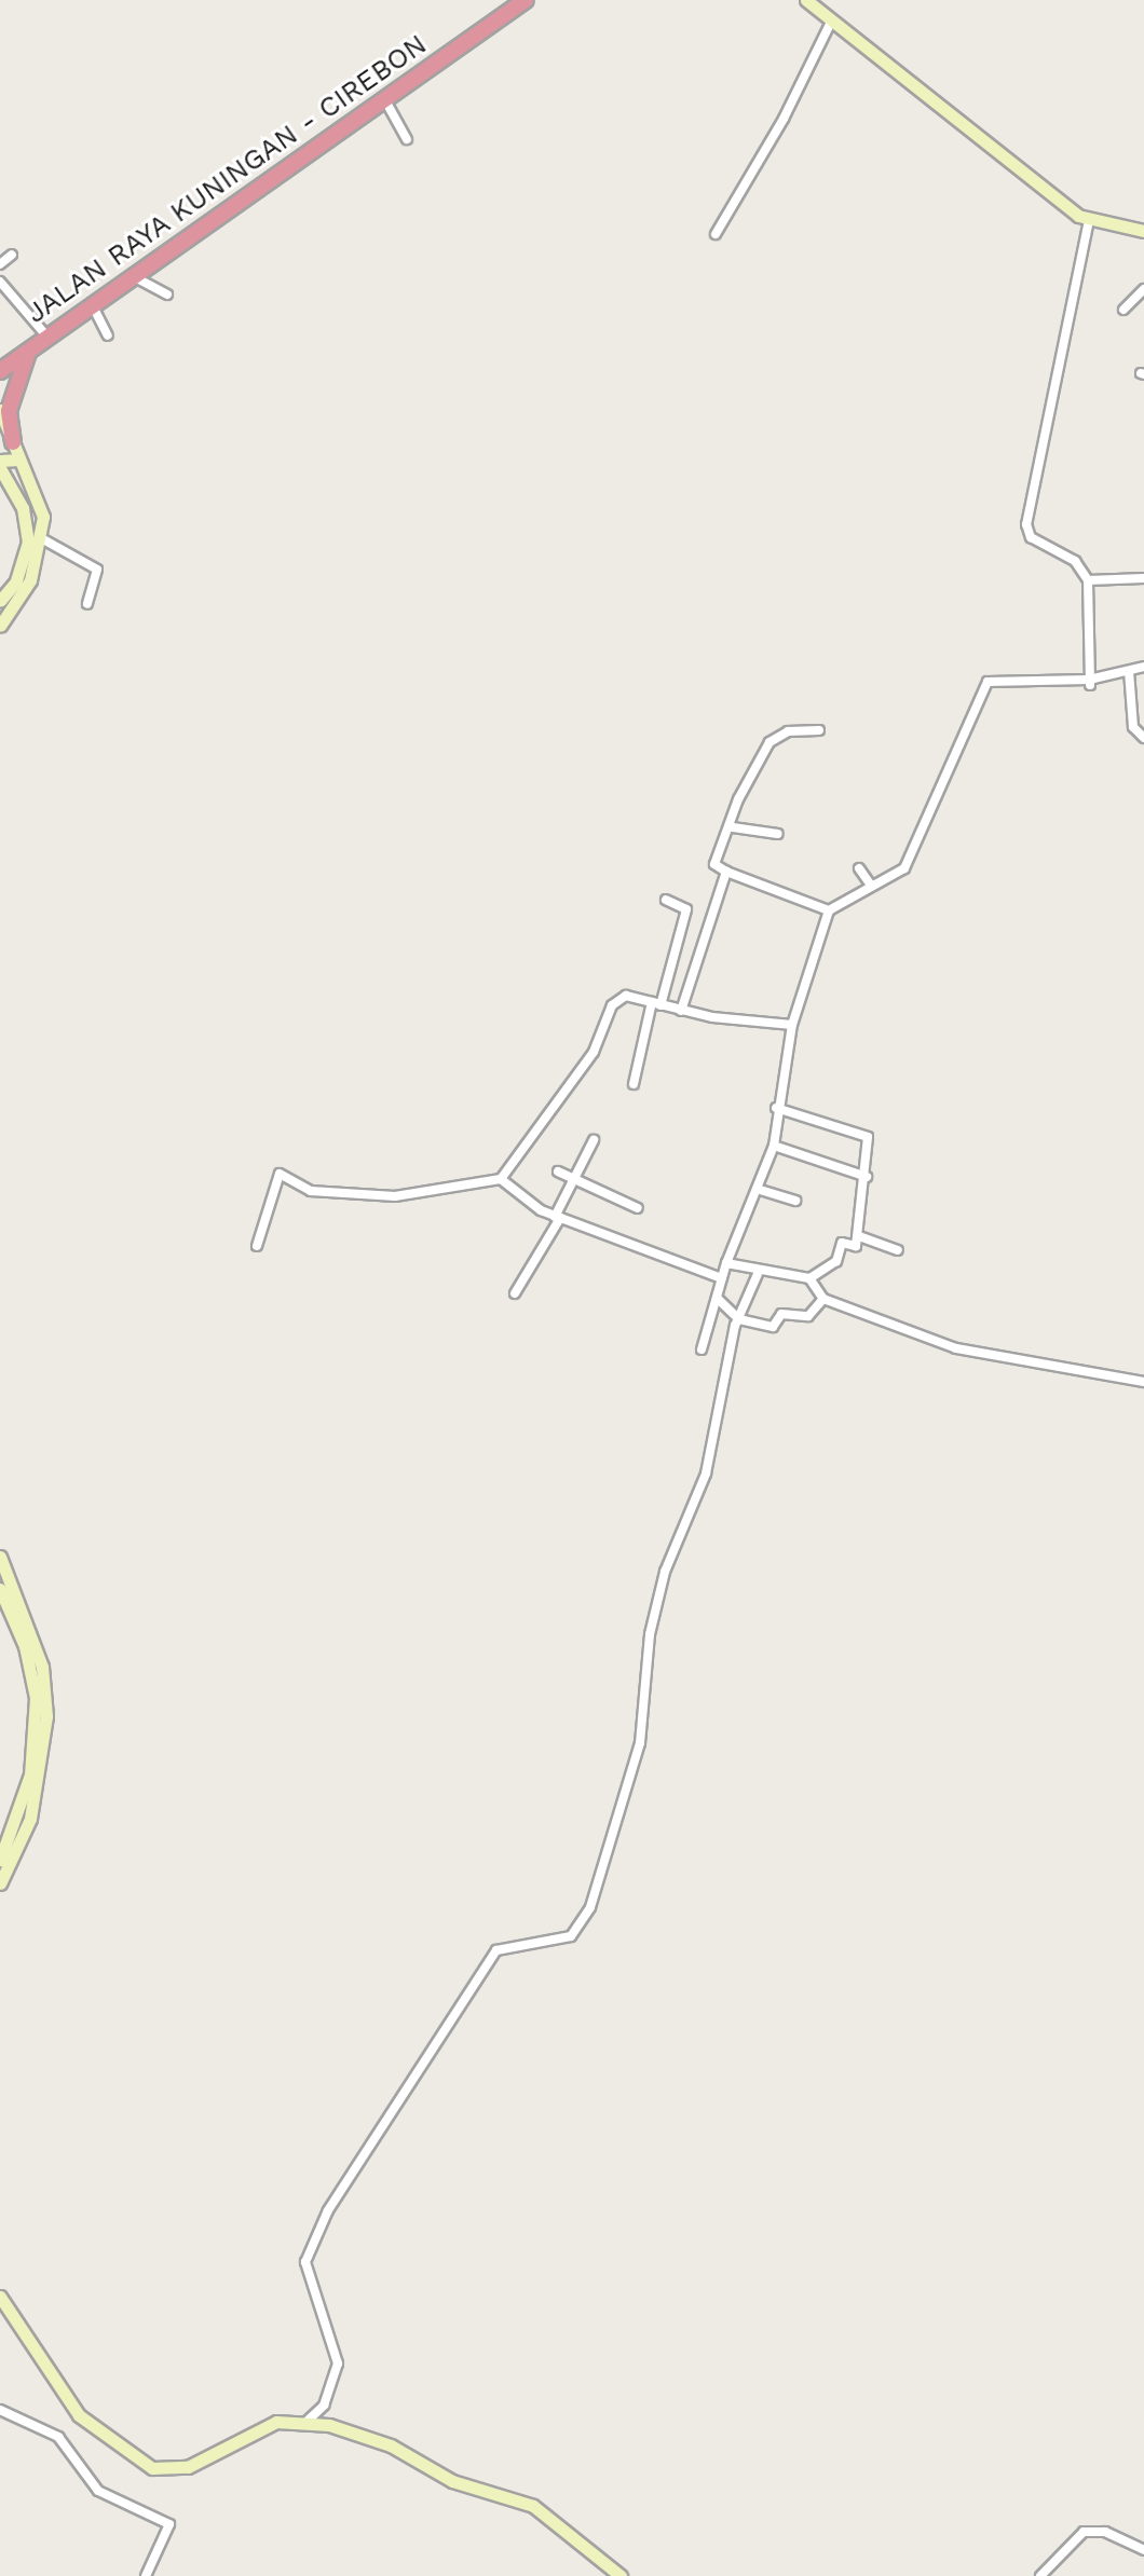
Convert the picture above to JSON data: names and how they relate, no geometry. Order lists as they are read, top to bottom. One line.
{"streets":{"highway":["JALAN RAYA KUNINGAN - CIREBON"]}}
